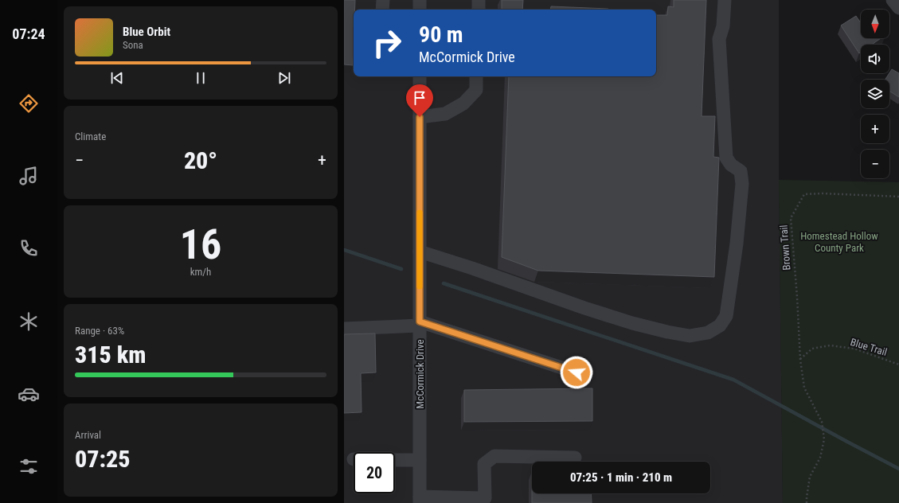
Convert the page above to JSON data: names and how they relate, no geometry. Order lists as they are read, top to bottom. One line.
{"streets":{"street":["McCormick Drive"],"path":["Brown Trail","Blue Trail"]},"crossings":[["Brown Trail","Blue Trail"]],"parks":["Homestead Hollow County Park"],"north":"bottom","page":{"tabs":"07:24","map_buttons":["+","−"],"turn":["90 m","McCormick Drive"],"song":["Blue Orbit","Sona"],"tile":["Climate",["16","km/h"],["Range · 63%","315 km"],["Arrival","07:25"]],"heat":["−","20°","+"],"limit":"20","trip":"07:25 · 1 min · 210 m"}}
